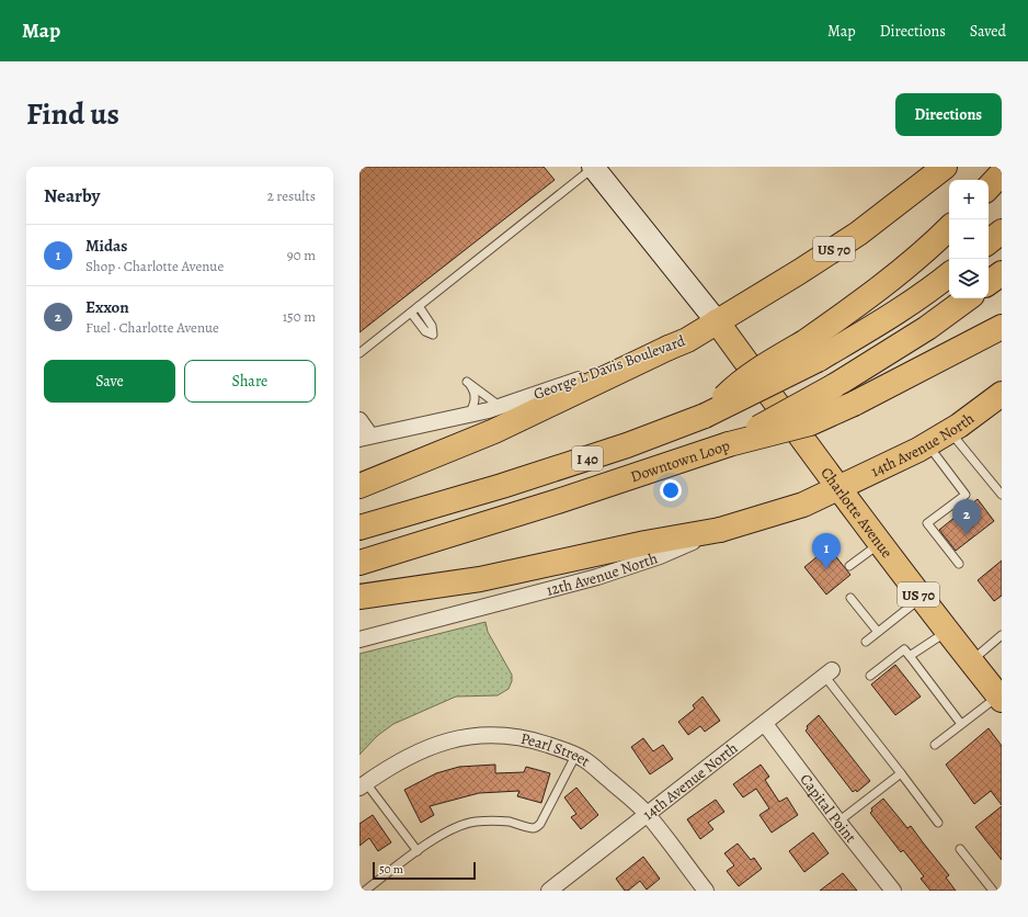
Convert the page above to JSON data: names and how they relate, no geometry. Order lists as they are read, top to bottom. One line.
{"streets":{"main road":["US 70","George L Davis Boulevard","14th Avenue North","I 40","Downtown Loop","Charlotte Avenue","12th Avenue North"],"street":["Pearl Street","Capital Point"]},"crossings":[["George L Davis Boulevard","Charlotte Avenue"],["14th Avenue North","Charlotte Avenue"],["14th Avenue North","12th Avenue North"],["14th Avenue North","Pearl Street"],["14th Avenue North","Capital Point"],["Charlotte Avenue","12th Avenue North"]],"scale_bar":"50 m","page":{"header":"Map","nav":["Map","Directions","Saved"],"title":"Find us","buttons":["Directions",["Save","Share"]],"heading":["Nearby","2 results"],"map_buttons":["+","−"],"list":[{"mark":"1","name":"Midas","note":"Shop · Charlotte Avenue","value":"90 m"},{"mark":"2","name":"Exxon","note":"Fuel · Charlotte Avenue","value":"150 m"}],"pins":["2","1"],"scale":"50 m"}}
